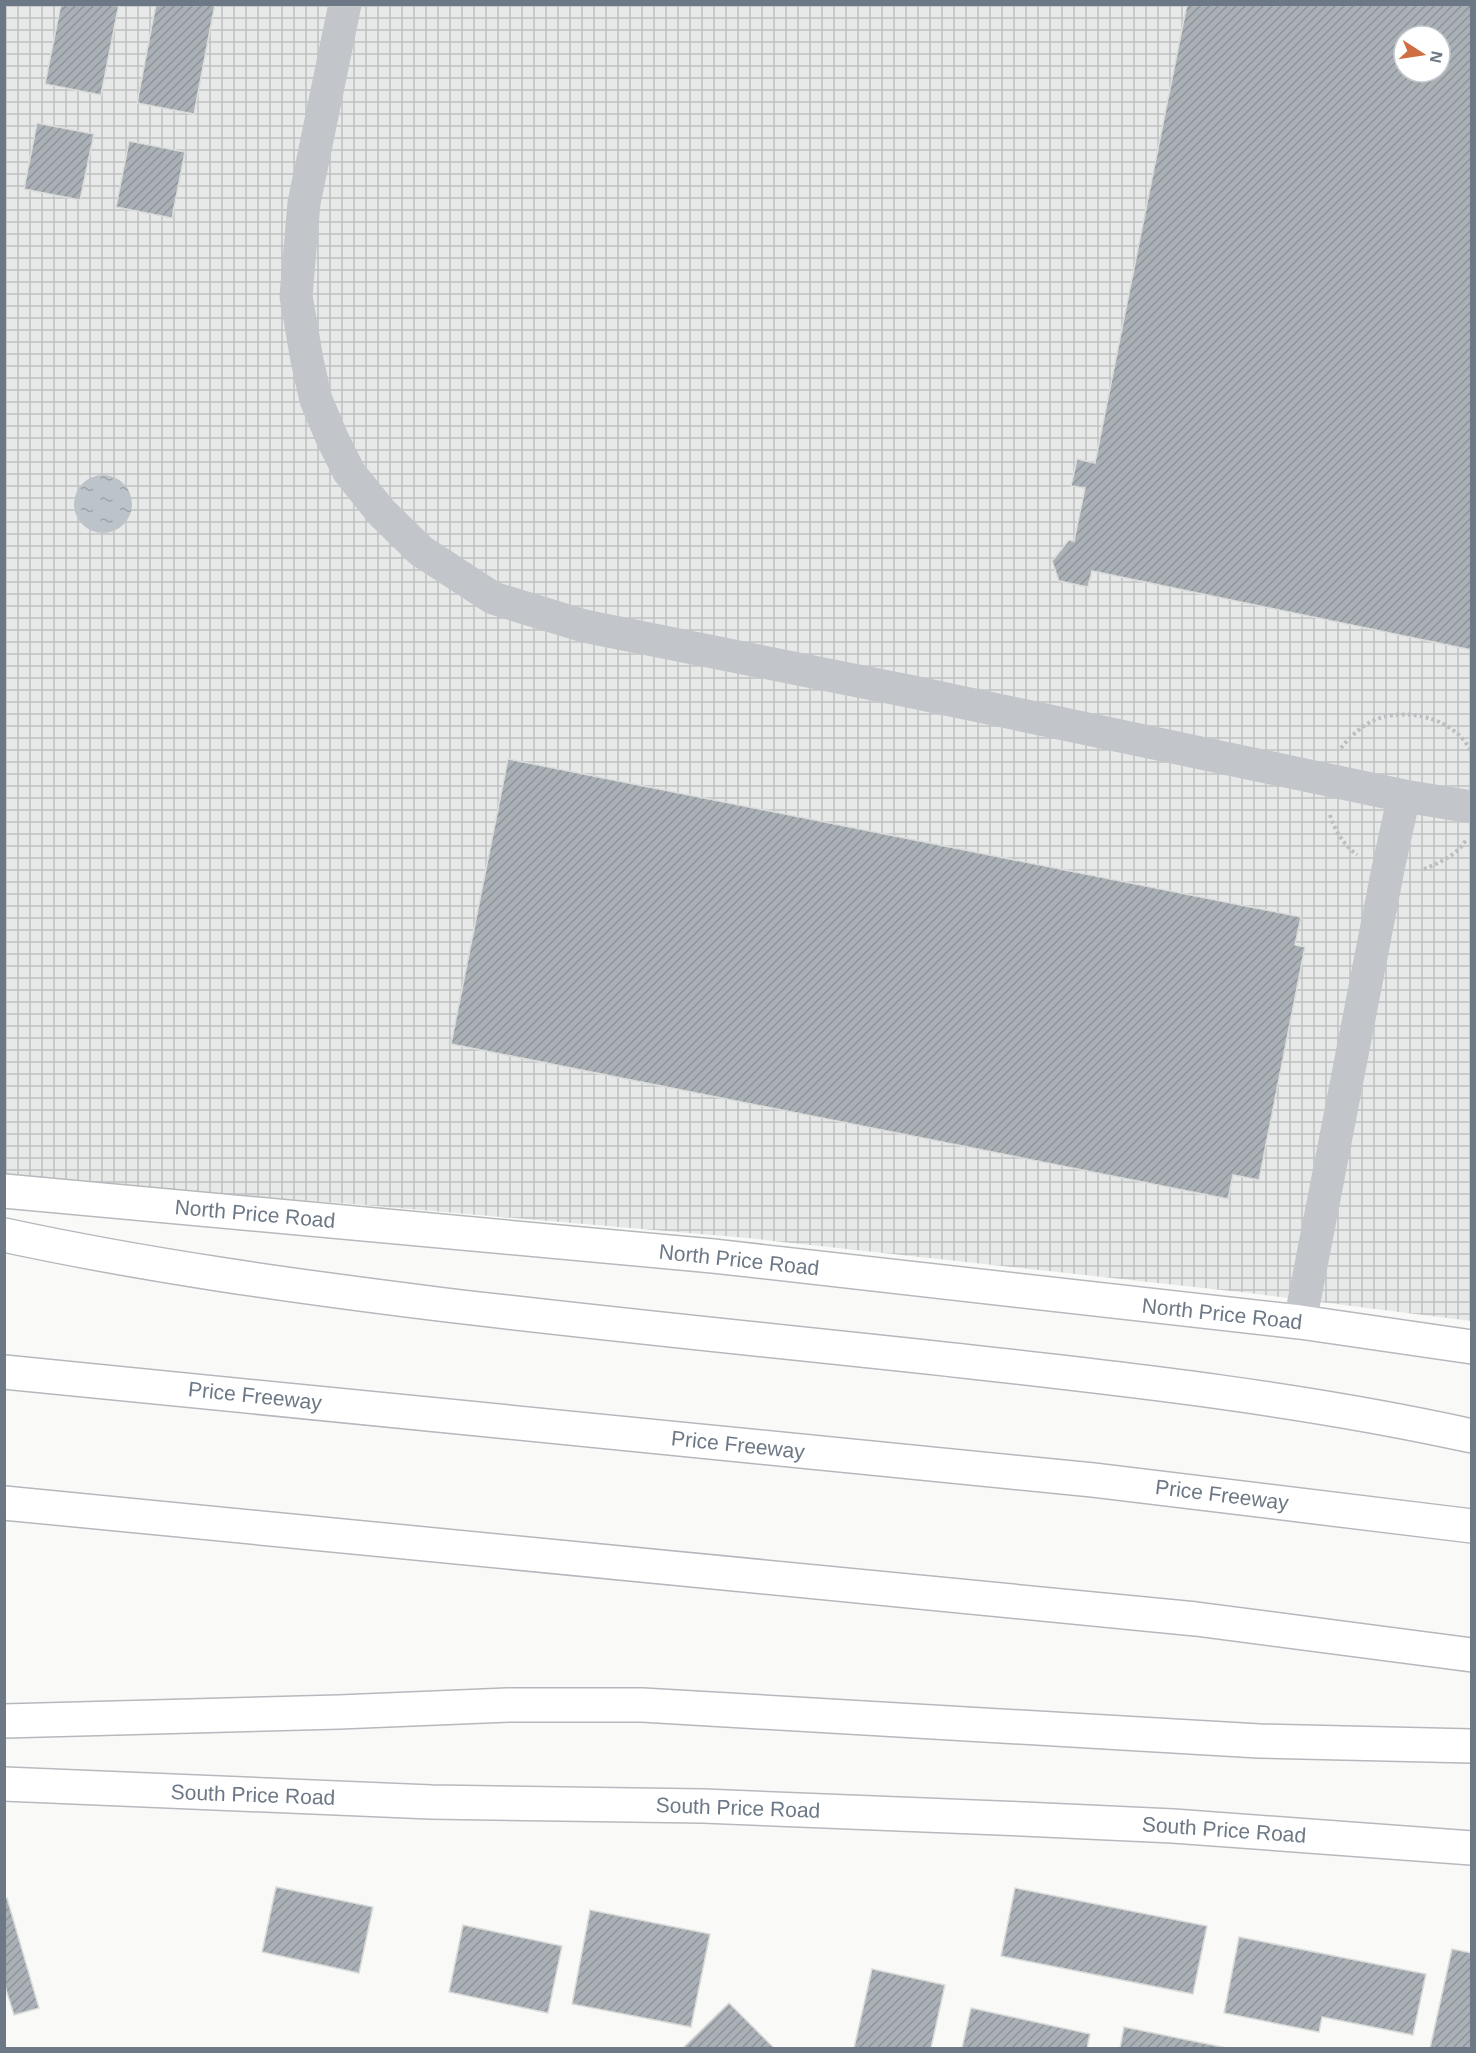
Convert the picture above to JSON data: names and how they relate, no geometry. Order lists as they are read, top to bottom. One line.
{"streets":{"main road":["North Price Road","Price Freeway","South Price Road"]},"north":"right"}
